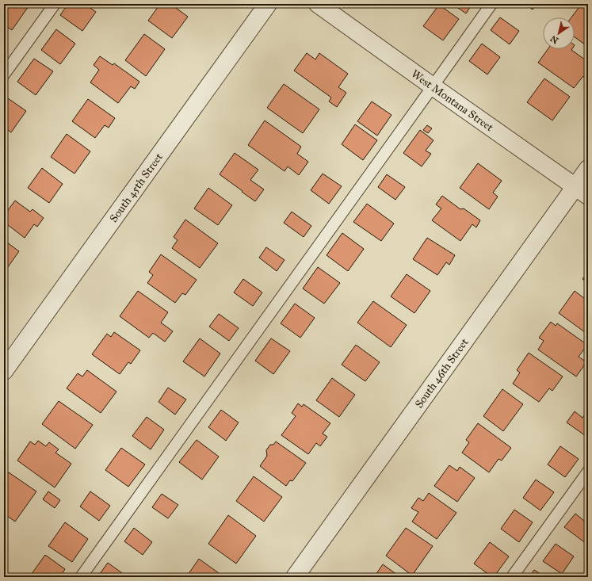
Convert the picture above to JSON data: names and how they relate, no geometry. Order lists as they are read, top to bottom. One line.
{"streets":{"street":["West Montana Street","South 45th Street","South 46th Street"]},"crossings":[["West Montana Street","South 46th Street"]],"north":"bottom left"}
